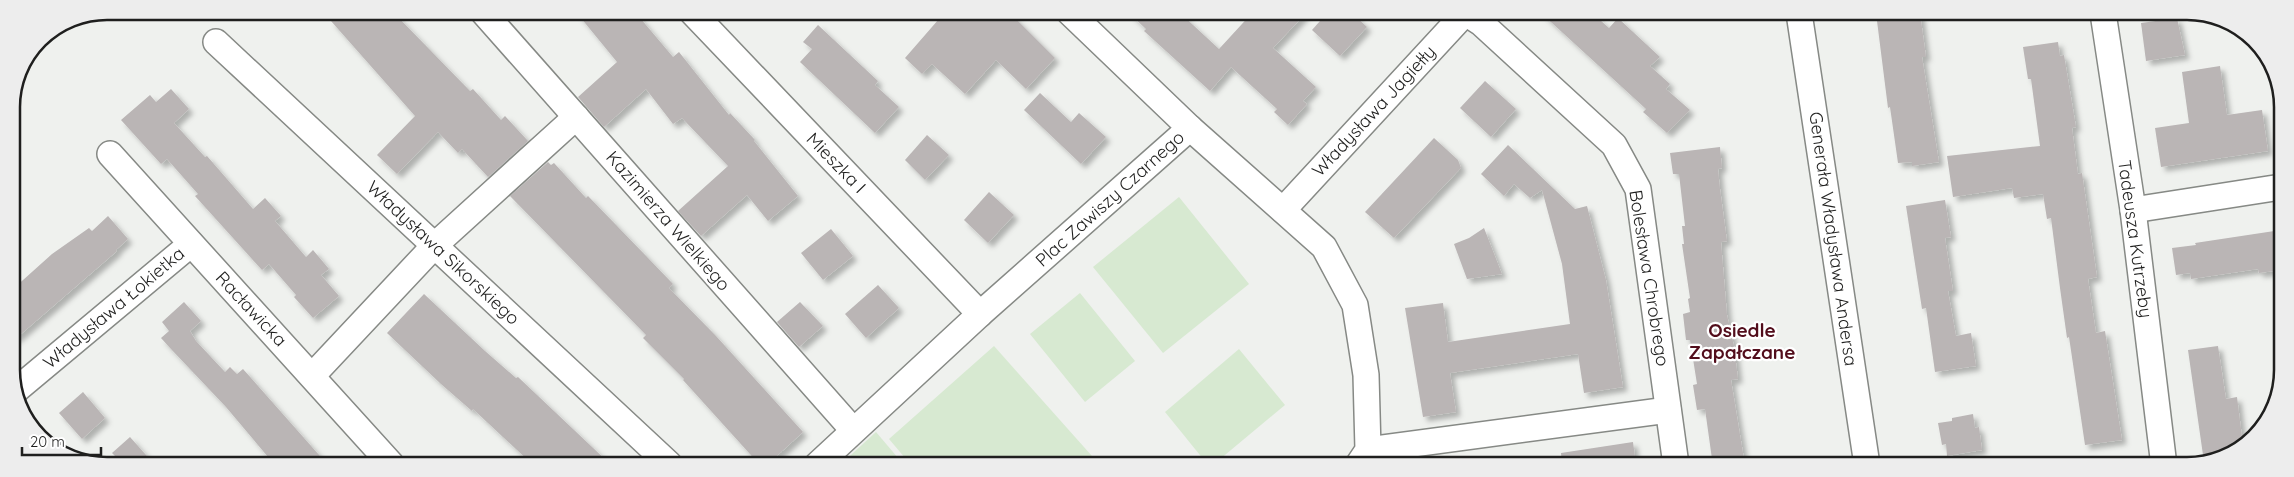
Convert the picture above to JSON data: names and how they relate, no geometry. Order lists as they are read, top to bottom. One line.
{"streets":{"street":["Władysława Jagiełły","Mieszka I","Plac Zawiszy Czarnego","Kazimierza Wielkiego","Generała Władysława Andersa","Tadeusza Kutrzeby","Władysława Sikorskiego","Bolesława Chrobrego","Władysława Łokietka","Racławicka"]},"crossings":[["Władysława Jagiełły","Plac Zawiszy Czarnego"],["Mieszka I","Plac Zawiszy Czarnego"],["Plac Zawiszy Czarnego","Kazimierza Wielkiego"],["Władysława Łokietka","Racławicka"]],"districts":["Osiedle Zapałczane"],"scale_bar":"20 m"}
